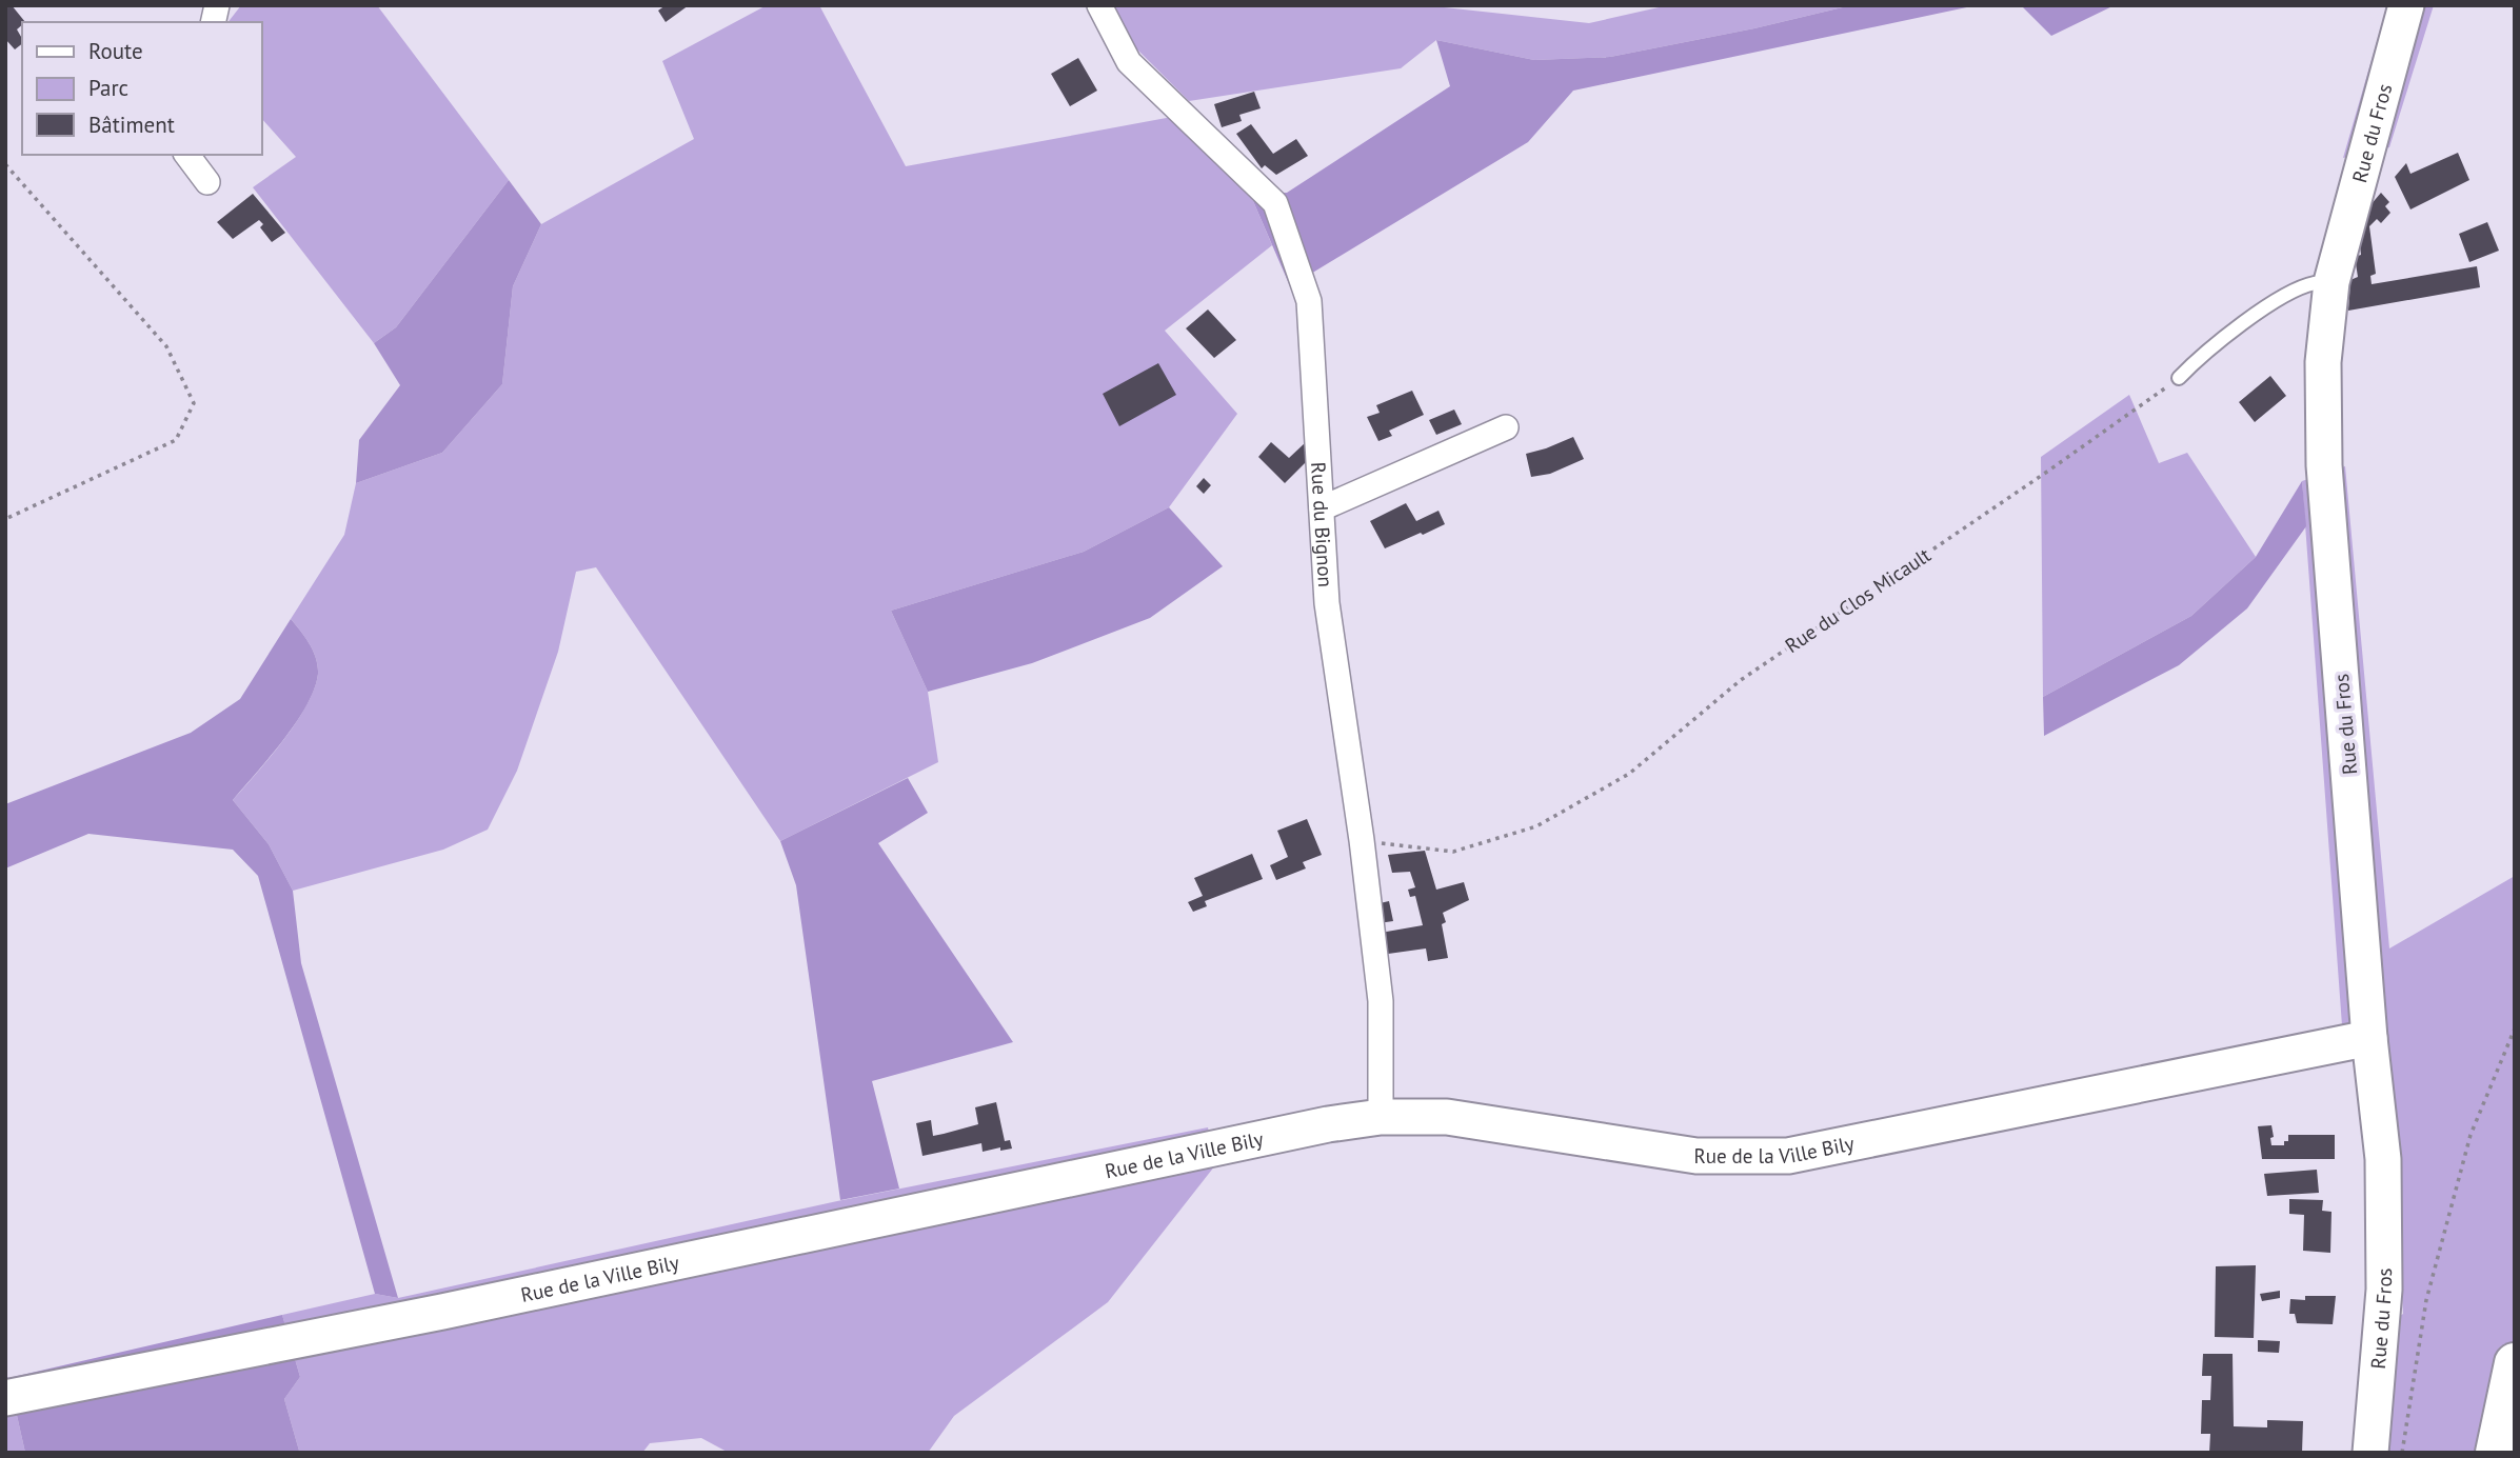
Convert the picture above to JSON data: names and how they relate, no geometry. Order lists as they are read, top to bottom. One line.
{"streets":{"street":["Rue du Fros","Rue du Bignon","Rue de la Ville Bily"],"path":["Rue du Clos Micault"]},"crossings":[["Rue du Fros","Rue de la Ville Bily"],["Rue du Bignon","Rue du Clos Micault"],["Rue du Bignon","Rue de la Ville Bily"]],"legend":["Route","Parc","Bâtiment"]}
